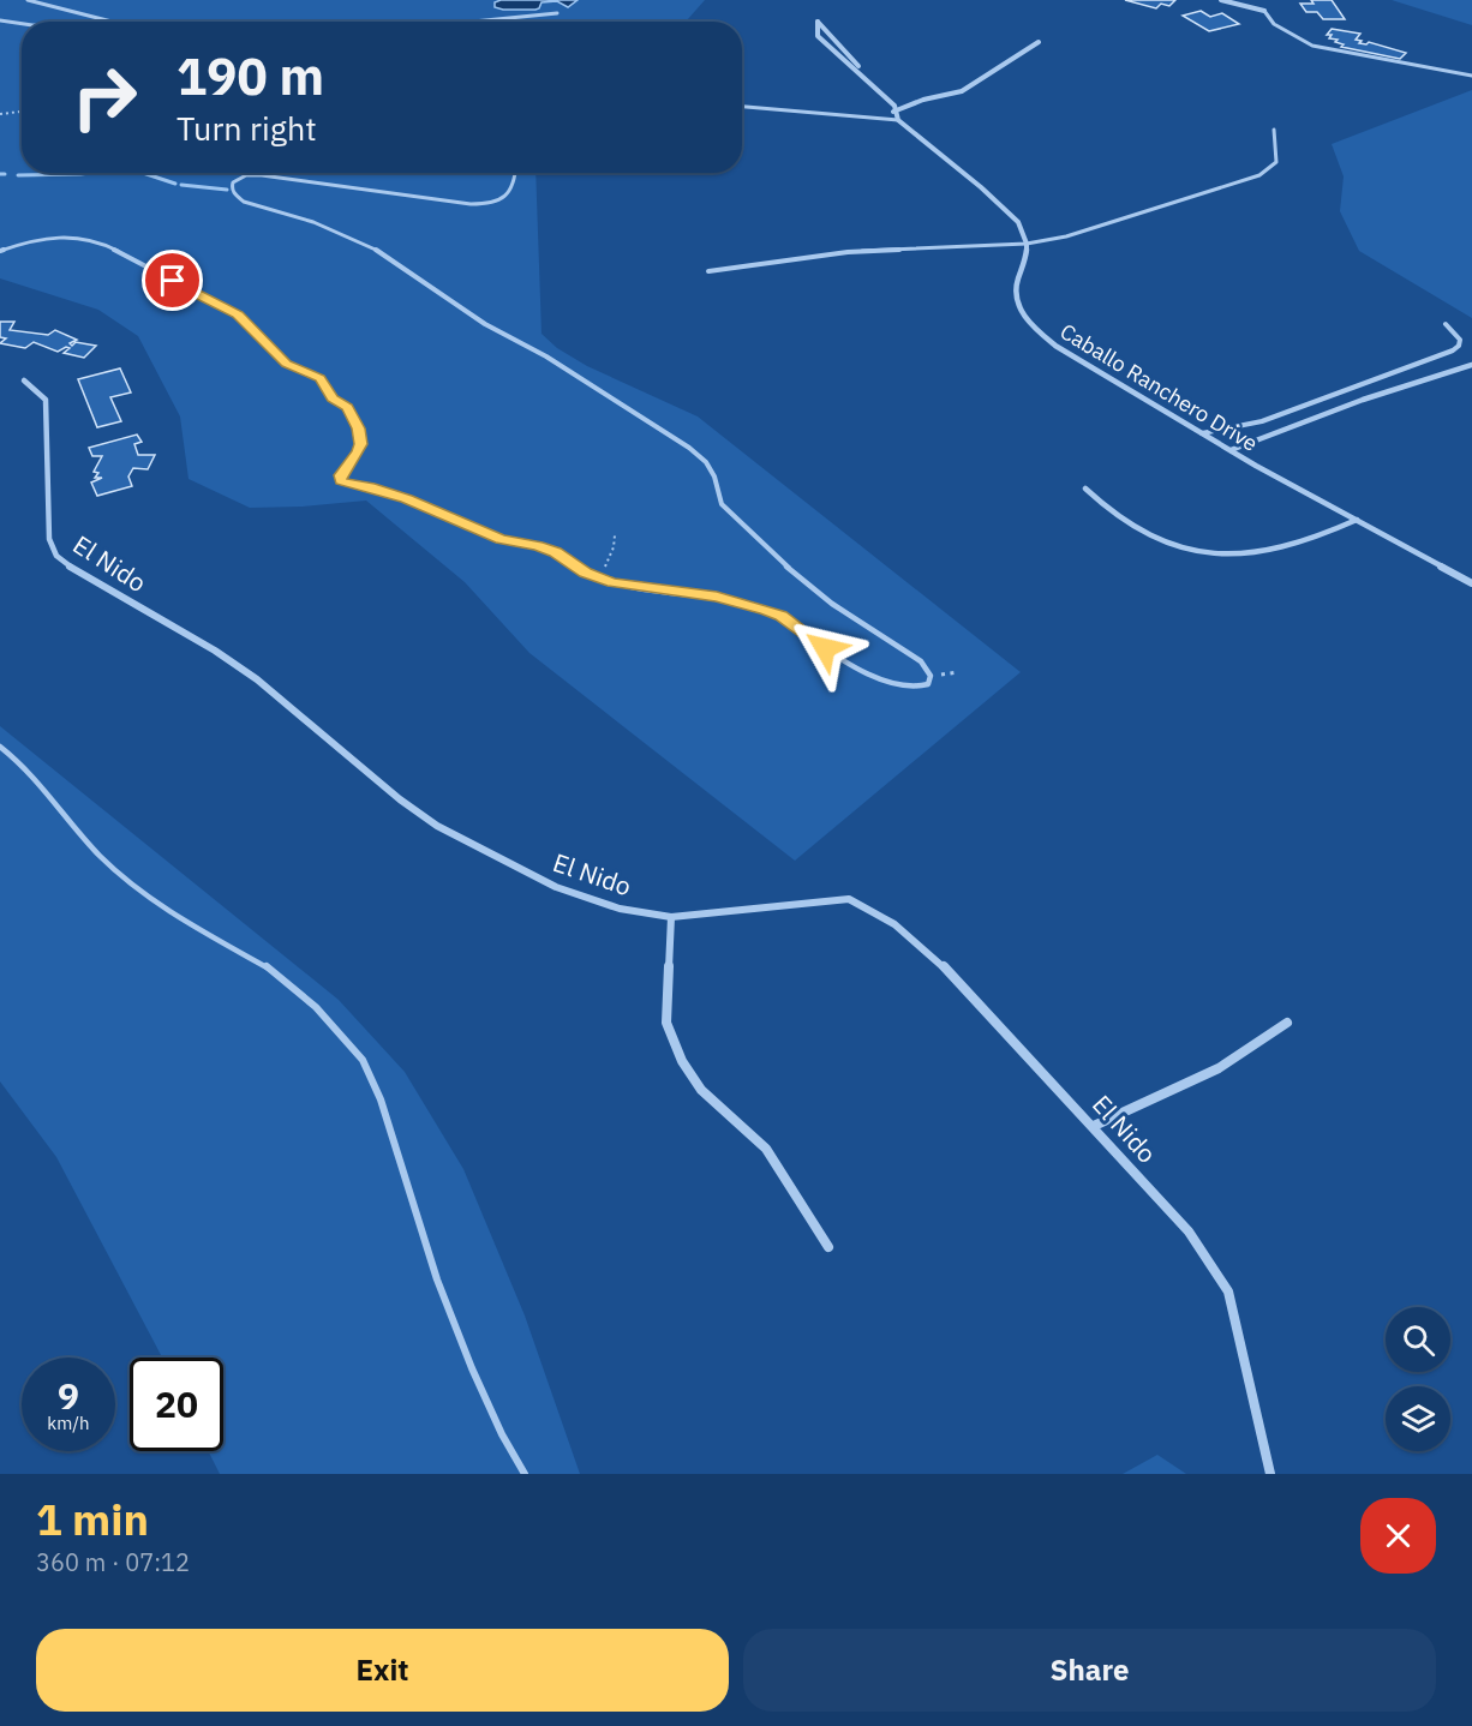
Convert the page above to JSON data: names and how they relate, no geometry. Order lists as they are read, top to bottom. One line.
{"streets":{"street":["Caballo Ranchero Drive","El Nido"]},"page":{"turn":["190 m","Turn right"],"speed":"9 km/h","limit":"20","heading":["1 min","360 m · 07:12"],"buttons":["Exit","Share"]}}
